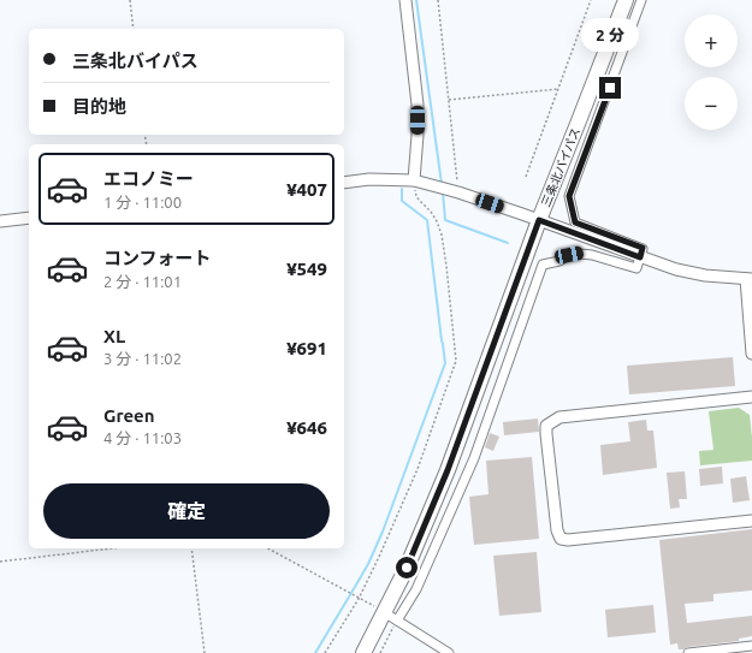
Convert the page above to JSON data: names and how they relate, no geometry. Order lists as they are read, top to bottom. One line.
{"streets":{"highway":["三条北バイパス"]},"page":{"map_buttons":["+","−"],"bubble":"2 分","banner":["三条北バイパス","目的地"],"list":[{"name":"エコノミー","note":"1 分 · 11:00","value":"¥407"},{"name":"コンフォート","note":"2 分 · 11:01","value":"¥549"},{"name":"XL","note":"3 分 · 11:02","value":"¥691"},{"name":"Green","note":"4 分 · 11:03","value":"¥646"}],"buttons":"確定"}}
